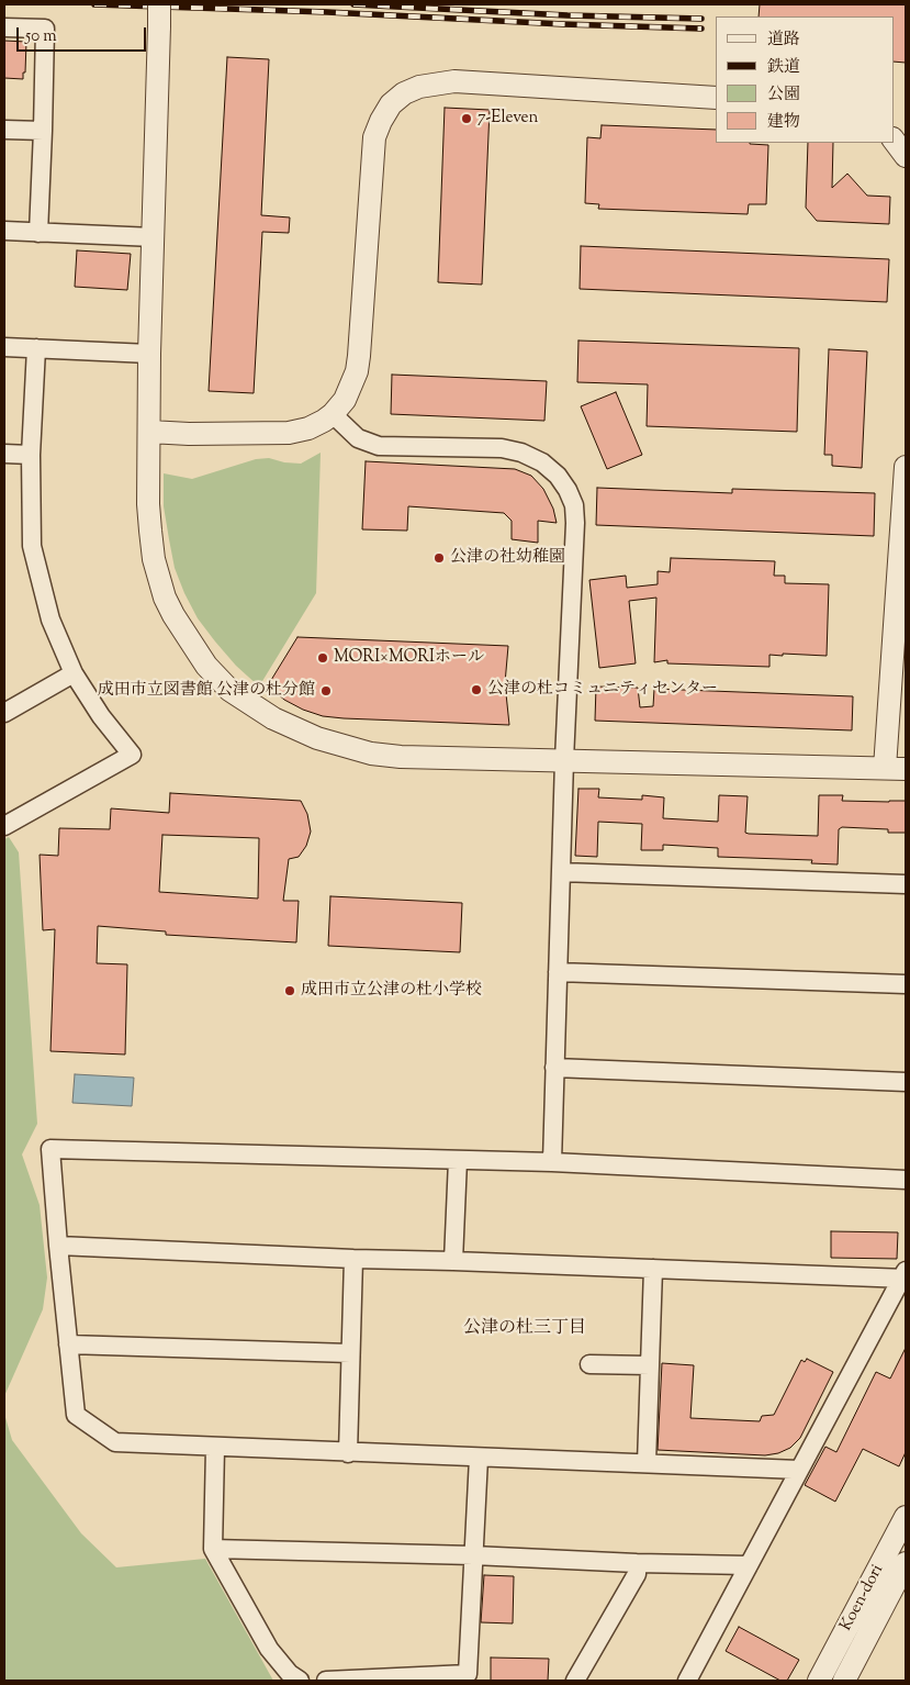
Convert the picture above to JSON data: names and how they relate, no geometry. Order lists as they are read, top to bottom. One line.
{"streets":{"street":["Koen-dori"]},"districts":["公津の杜三丁目"],"places":["7-Eleven","公津の社幼稚園","MORI×MORIホール","公津の杜コミュニティセンター","成田市立図書館 公津の杜分館","成田市立公津の杜小学校"],"legend":["道路","鉄道","公園","建物"],"scale_bar":"50 m"}
